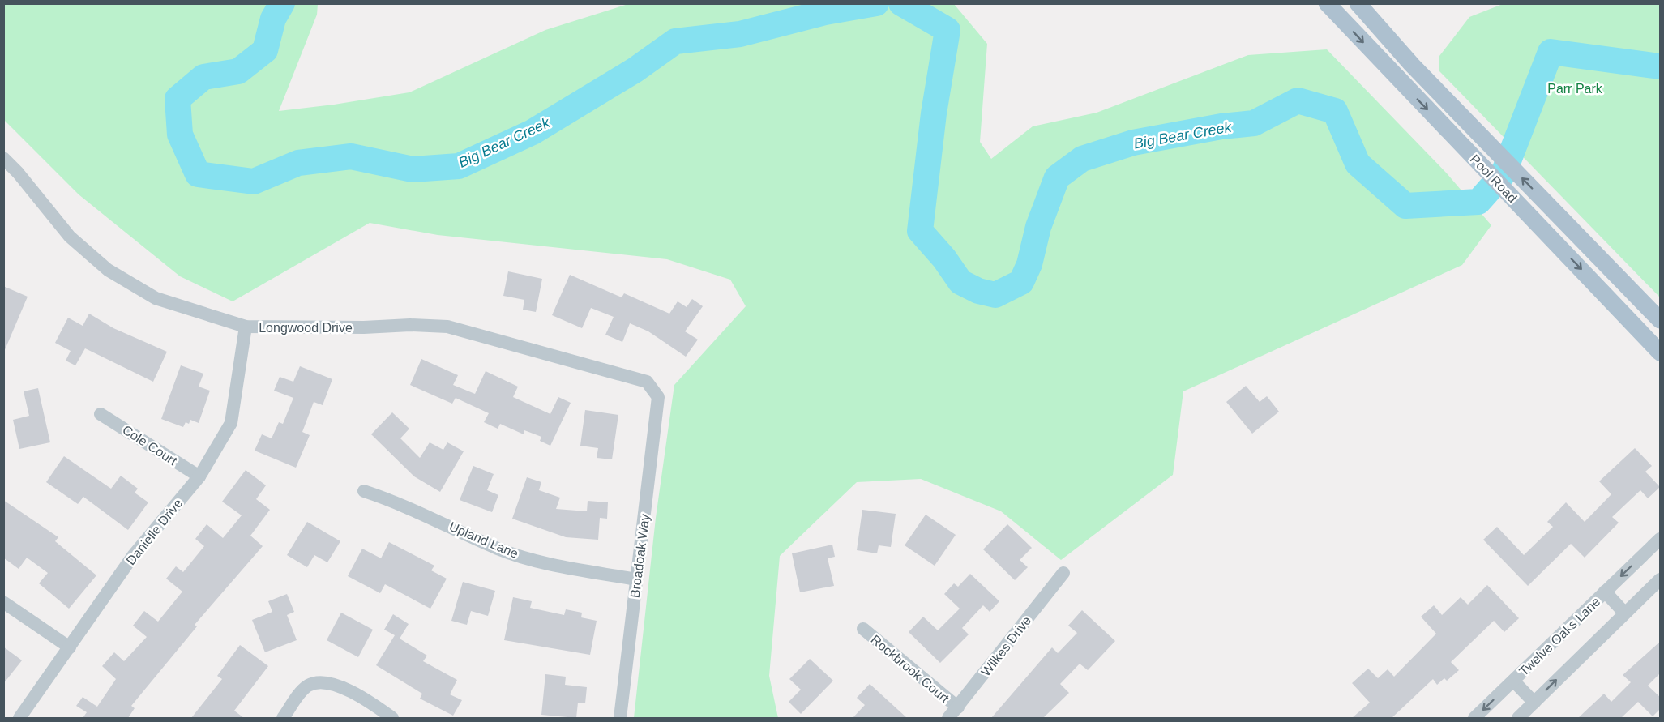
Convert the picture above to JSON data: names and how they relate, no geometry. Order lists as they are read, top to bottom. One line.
{"streets":{"main road":["Pool Road"],"street":["Longwood Drive","Cole Court","Danielle Drive","Upland Lane","Broadoak Way","Twelve Oaks Lane","Wilkes Drive","Rockbrook Court"]},"crossings":[["Longwood Drive","Danielle Drive"],["Longwood Drive","Broadoak Way"],["Cole Court","Danielle Drive"],["Upland Lane","Broadoak Way"],["Wilkes Drive","Rockbrook Court"]],"water":["Big Bear Creek"],"parks":["Parr Park"]}
